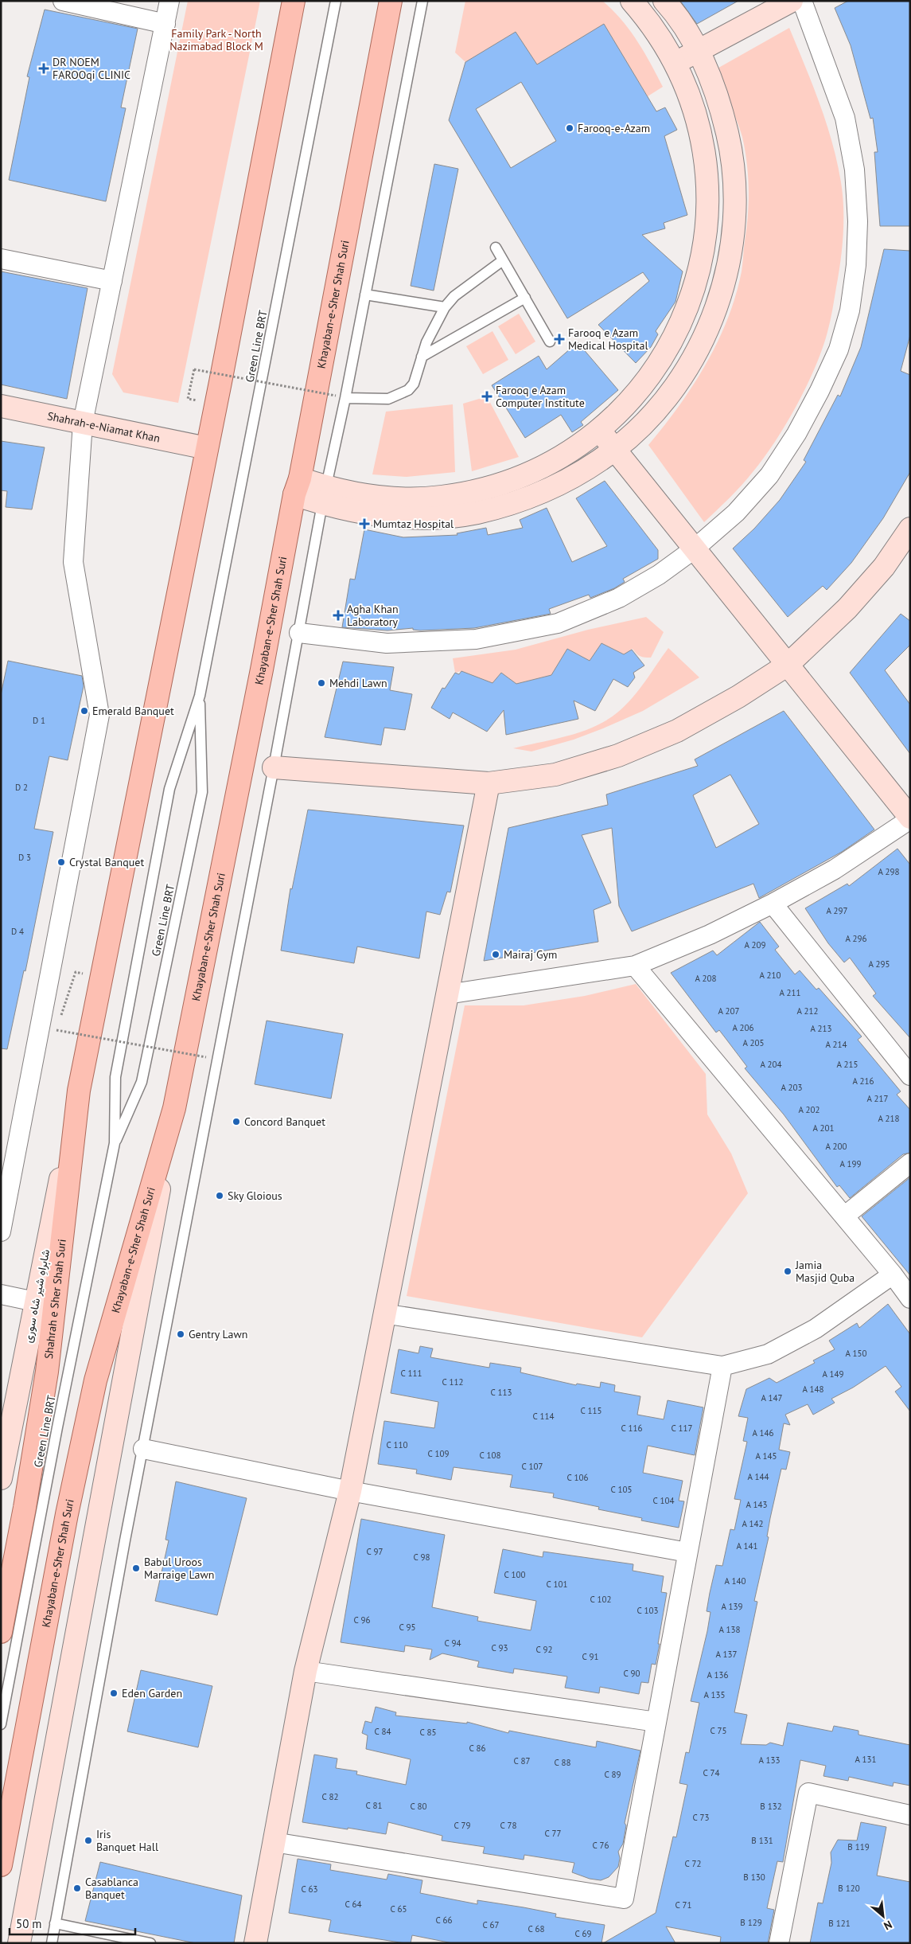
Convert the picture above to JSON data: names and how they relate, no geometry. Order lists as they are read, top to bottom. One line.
{"streets":{"main road":["Khayaban-e-Sher Shah Suri","Shahrah e Sher Shah Suri"],"street":["Shahrah-e-Niamat Khan","شاہراہِ شیر شاہ سوری"],"lane":["Green Line BRT"]},"crossings":[["شاہراہِ شیر شاہ سوری","Shahrah e Sher Shah Suri"]],"parks":["Family Park - North Nazimabad Block M"],"places":{"health":["DR NOEM FAROOqi CLINIC","Farooq e Azam Medical Hospital","Farooq e Azam Computer Institute","Mumtaz Hospital","Agha Khan Laboratory"],"other":["Farooq-e-Azam","Mehdi Lawn","Emerald Banquet","Crystal Banquet","Mairaj Gym","Concord Banquet","Sky Gloious","Jamia Masjid Quba","Gentry Lawn","Babul Uroos Marraige Lawn","Eden Garden","Iris Banquet Hall","Casablanca Banquet"]},"house_numbers":["D 1","D 2","D 3","A 298","A 297","D 4","A 296","A 209","A 295","A 210","A 208","A 211","A 207","A 212","A 206","A 213","A 205","A 214","A 204","A 215","A 216","A 203","A 217","A 202","A 218","A 201","A 200","A 199","A 150","C 111","A 149","C 112","A 148","C 113","A 147","C 115","C 114","C 116","C 117","A 146","C 110","C 109","C 108","A 145","C 107","A 144","C 106","C 105","C 104","A 143","A 142","A 141","C 97","C 98","C 100","A 140","C 101","C 102","A 139","C 103","C 96","C 95","A 138","C 94","C 93","C 92","A 137","C 91","C 90","A 136","A 135","C 75","C 84","C 85","C 86","A 131","A 133","C 87","C 88","C 74","C 89","C 82","C 81","C 80","B 132","C 73","C 79","C 78","C 77","B 131","C 76","B 119","C 72","B 130","B 120","C 63","C 64","C 71","C 65","C 66","B 129","B 121","C 67","C 68","C 69"],"scale_bar":"50 m","north":"bottom right"}
